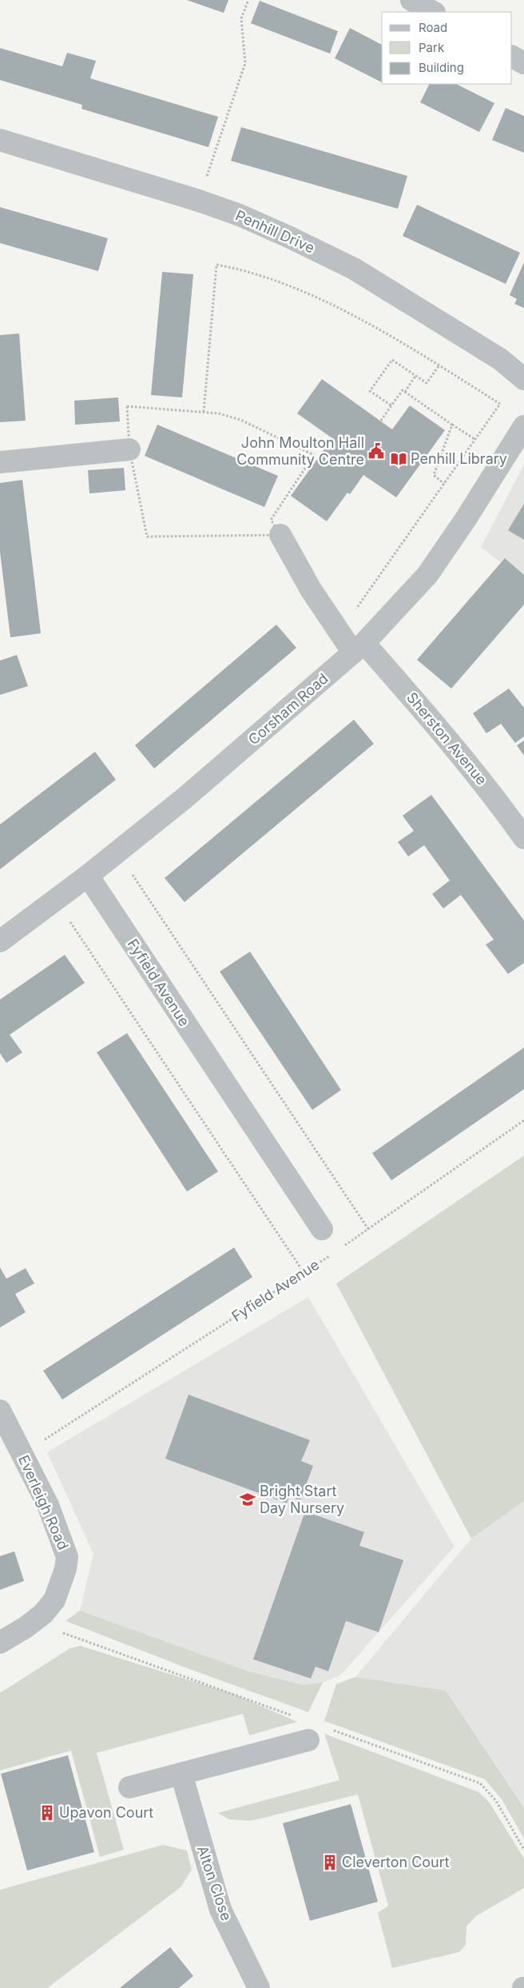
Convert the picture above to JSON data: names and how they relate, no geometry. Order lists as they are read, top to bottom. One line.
{"streets":{"street":["Penhill Drive","Corsham Road","Sherston Avenue","Fyfield Avenue","Everleigh Road","Alton Close"]},"crossings":[["Corsham Road","Sherston Avenue"],["Corsham Road","Fyfield Avenue"],["Fyfield Avenue","Everleigh Road"]],"places":{"public building":["John Moulton Hall Community Centre"],"library":["Penhill Library"],"school or university":["Bright Start Day Nursery"],"building":["Upavon Court","Cleverton Court"]},"legend":["Road","Park","Building"]}
